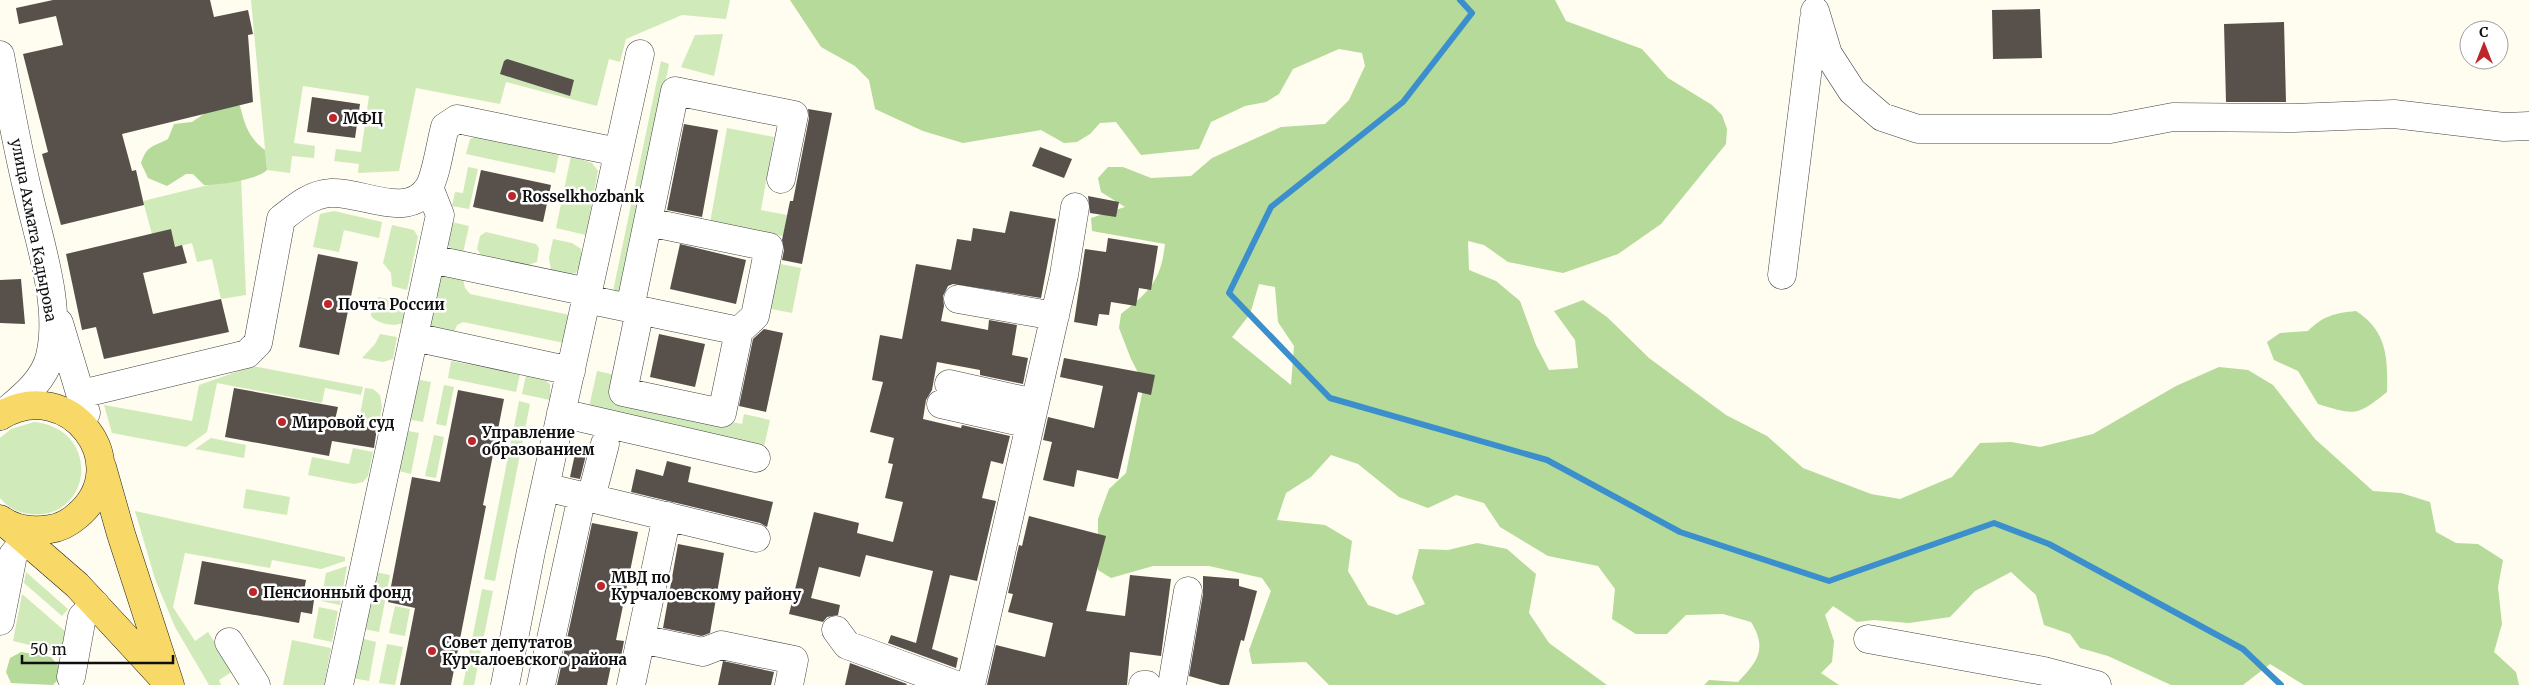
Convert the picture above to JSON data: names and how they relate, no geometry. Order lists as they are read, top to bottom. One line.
{"streets":{"street":["улица Ахмата Кадырова"]},"places":["МФЦ","Rosselkhozbank","Почта России","Мировой суд","Управление образованием","МВД по Курчалоевскому району","Пенсионный фонд","Совет депутатов Курчалоевского района"],"scale_bar":"50 m","north":"top"}
